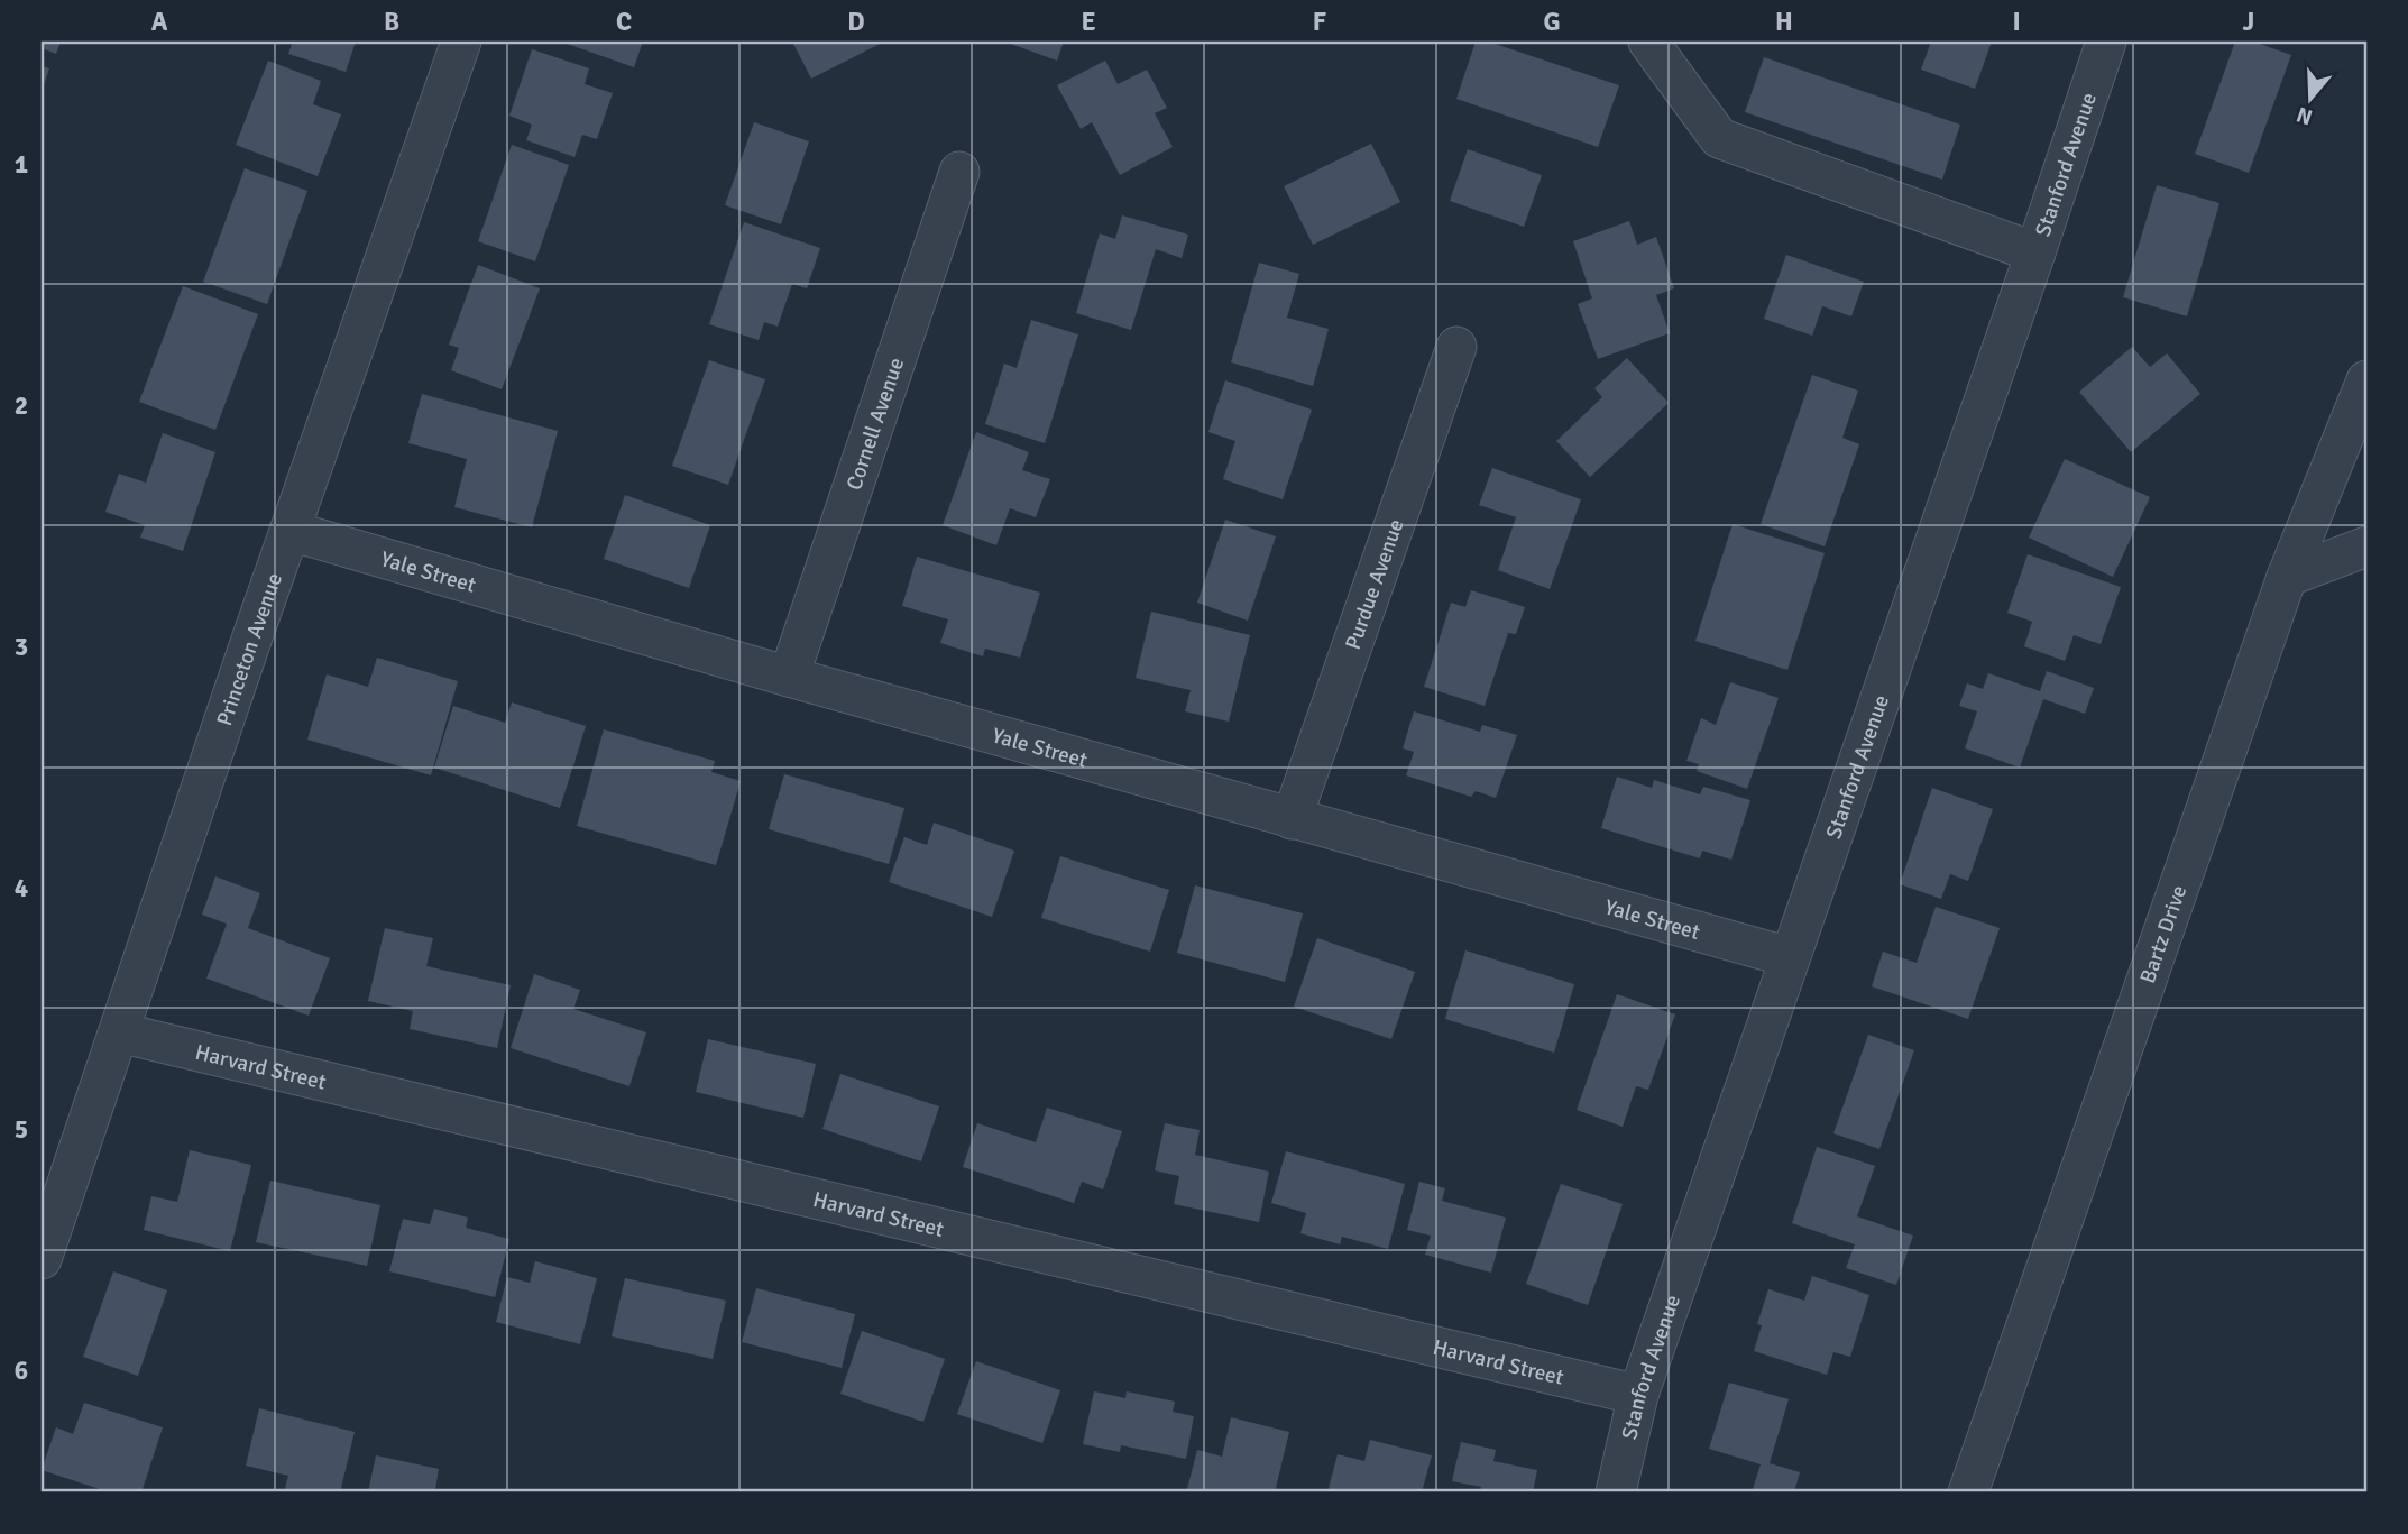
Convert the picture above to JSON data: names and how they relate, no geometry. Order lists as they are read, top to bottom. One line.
{"streets":{"street":["Stanford Avenue","Cornell Avenue","Yale Street","Purdue Avenue","Princeton Avenue","Bartz Drive","Harvard Street"]},"crossings":[["Stanford Avenue","Yale Street"],["Stanford Avenue","Harvard Street"],["Cornell Avenue","Yale Street"],["Yale Street","Purdue Avenue"],["Yale Street","Princeton Avenue"],["Princeton Avenue","Harvard Street"]],"north":"bottom","grid":{"columns":["A","B","C","D","E","F","G","H","I","J"],"rows":["1","2","3","4","5","6"]}}
